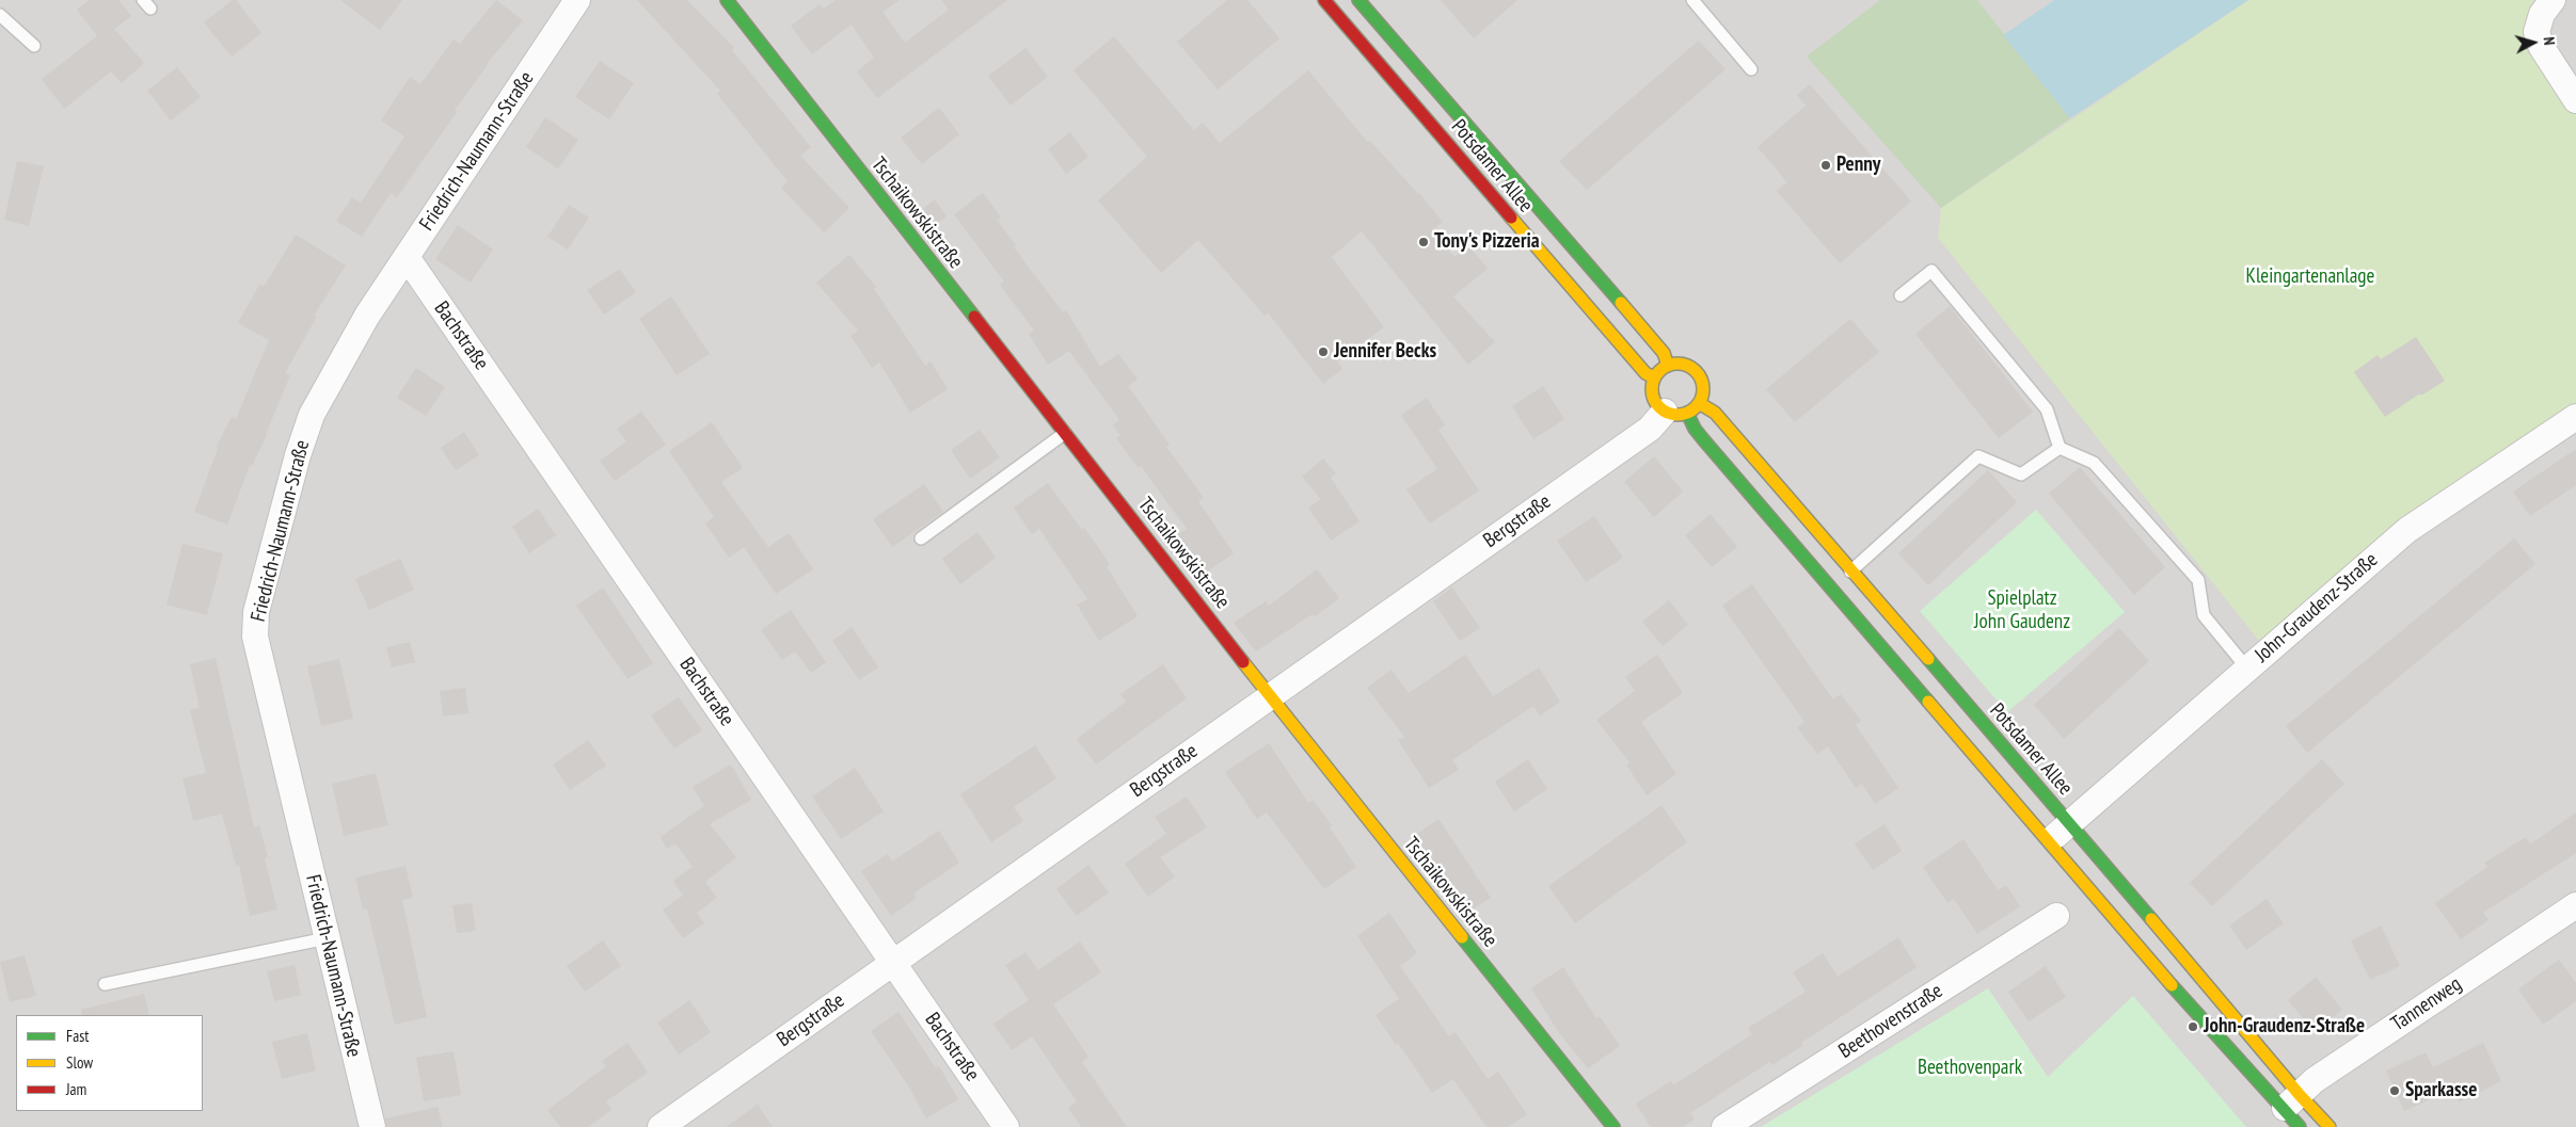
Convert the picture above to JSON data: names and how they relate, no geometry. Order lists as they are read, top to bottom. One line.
{"streets":{"street":["Friedrich-Naumann-Straße","Potsdamer Allee","Tschaikowskistraße","Bachstraße","Bergstraße","John-Graudenz-Straße","Tannenweg","Beethovenstraße"]},"crossings":[["Friedrich-Naumann-Straße","Bachstraße"],["Potsdamer Allee","Bergstraße"],["Potsdamer Allee","John-Graudenz-Straße"],["Potsdamer Allee","Tannenweg"],["Tschaikowskistraße","Bergstraße"],["Bachstraße","Bergstraße"]],"parks":["Kleingartenanlage","Spielplatz John Gaudenz","Beethovenpark"],"places":["Penny","Tony's Pizzeria","Jennifer Becks","John-Graudenz-Straße","Sparkasse"],"legend":["Fast","Slow","Jam"],"north":"right"}
